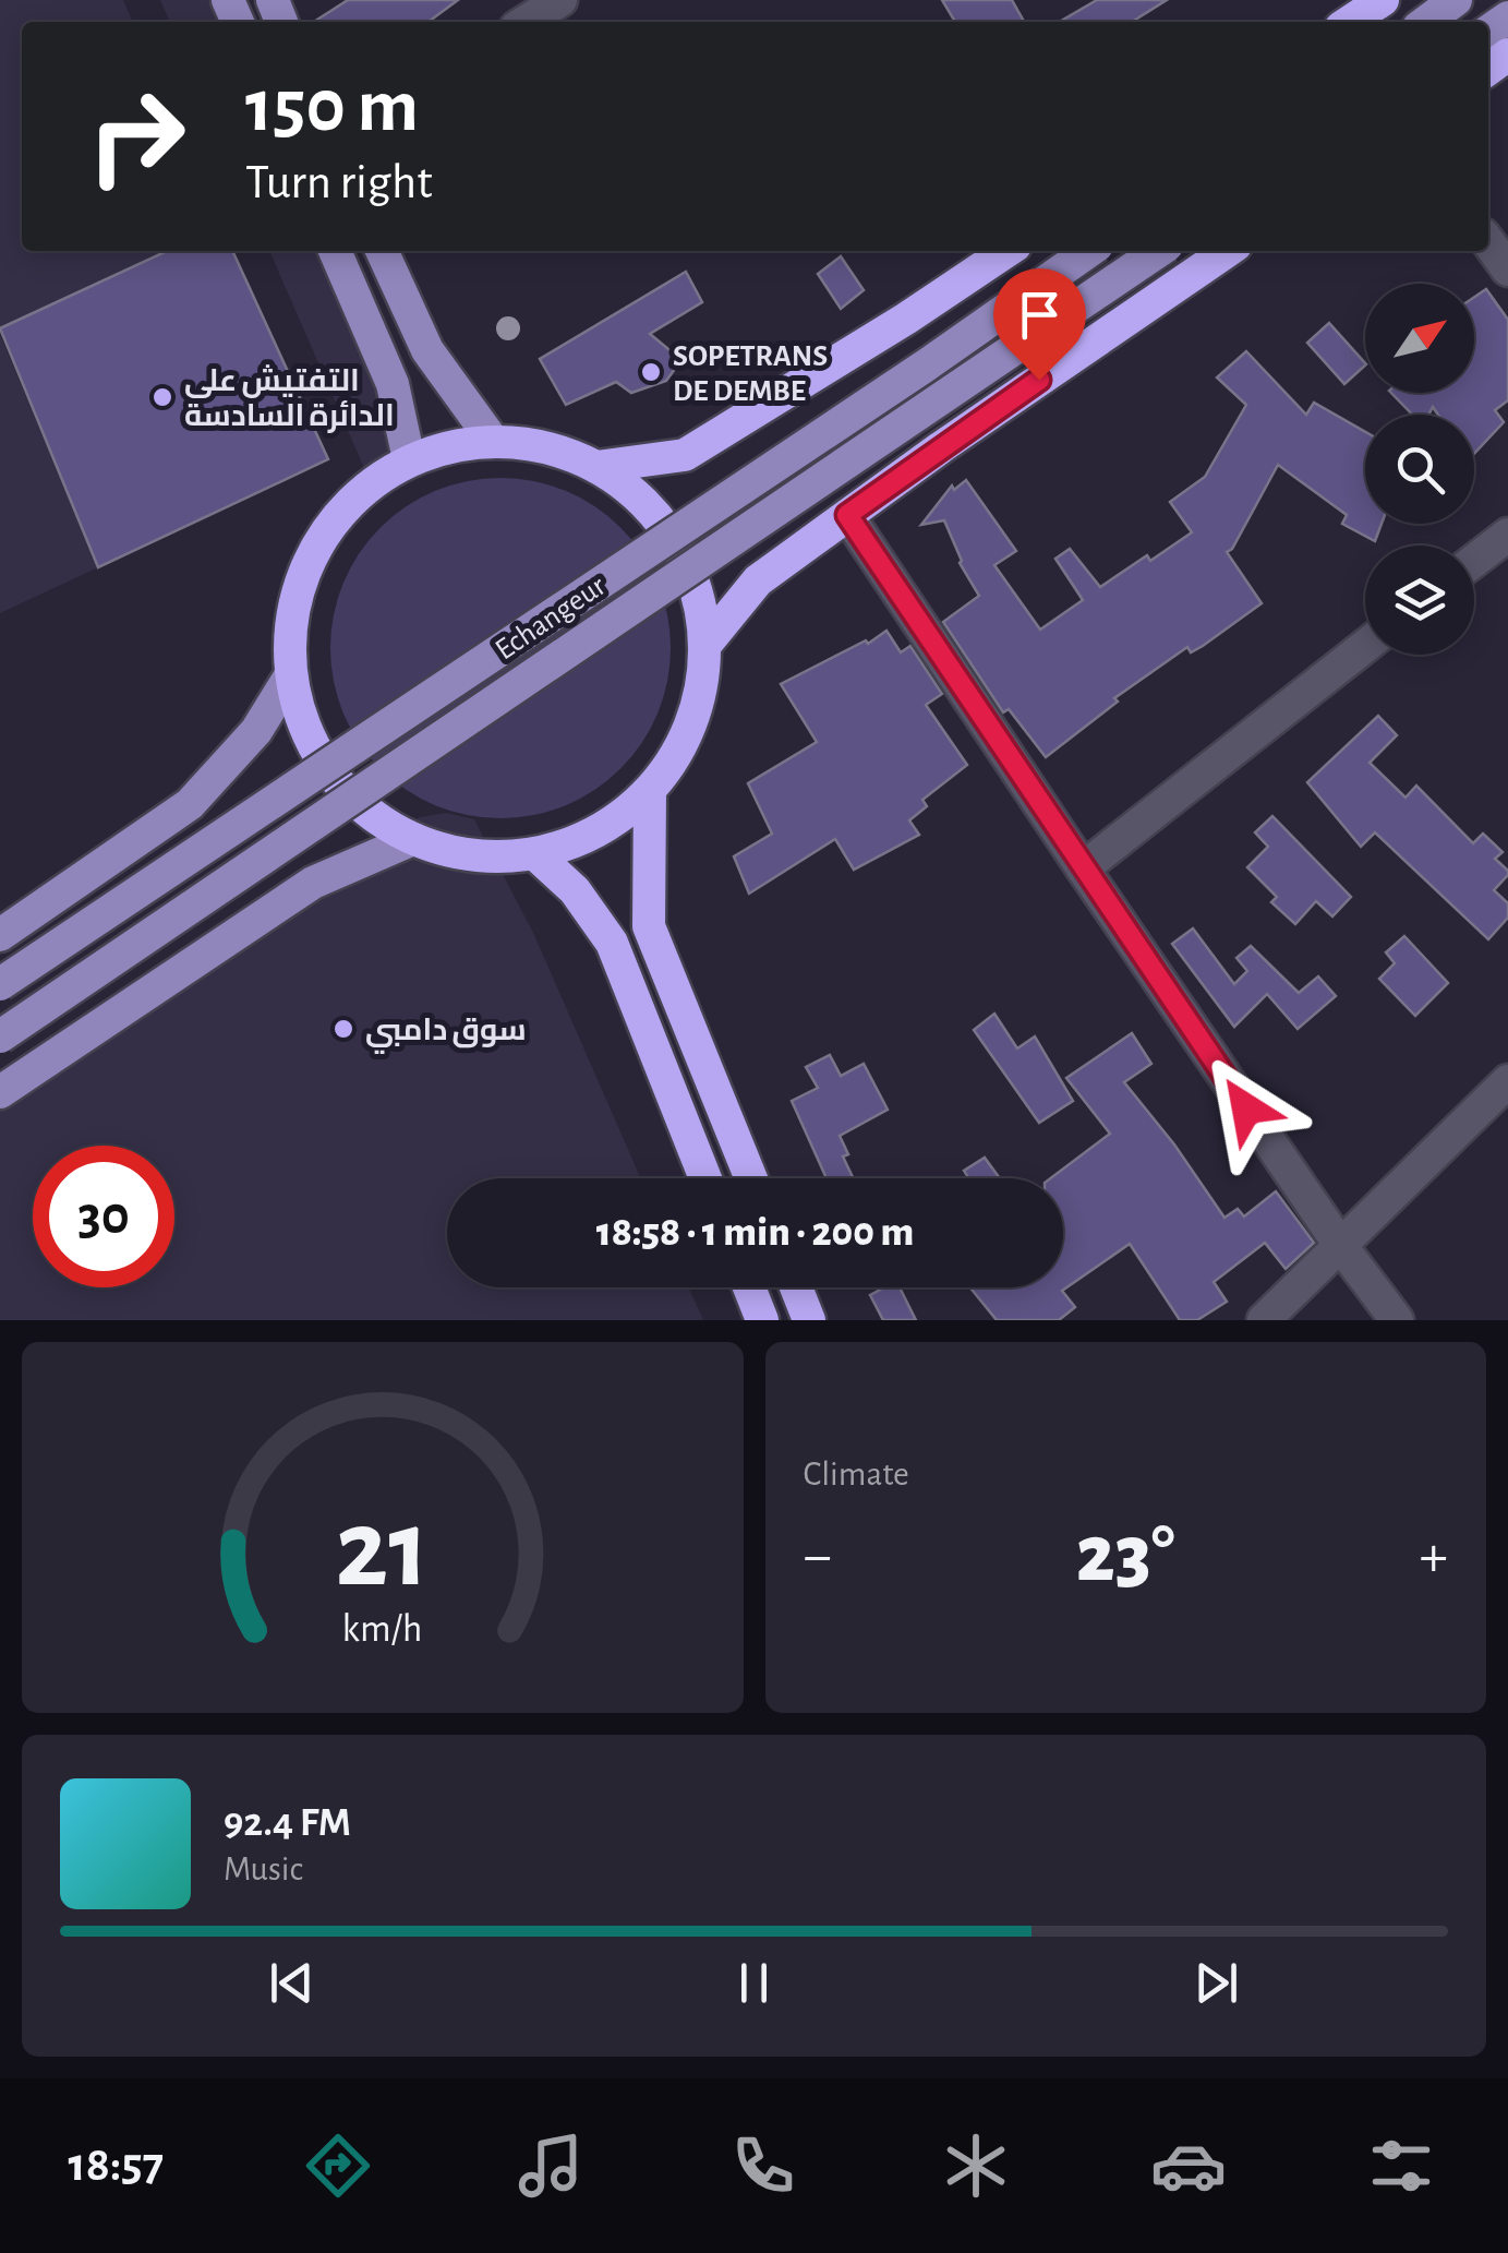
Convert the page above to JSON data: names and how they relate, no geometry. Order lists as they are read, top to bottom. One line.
{"streets":{"main road":["Echangeur"]},"places":["SOPETRANS DE DEMBE","التفتيش على الدائرة السادسة","سوق دامبي"],"north":"top right","page":{"turn":["150 m","Turn right"],"limit":"30","trip":"18:58 · 1 min · 200 m","tile":"Climate","heat":["−","23°","+"],"song":["92.4 FM","Music"],"tabs":"18:57","gauge":["21","km/h"]}}
